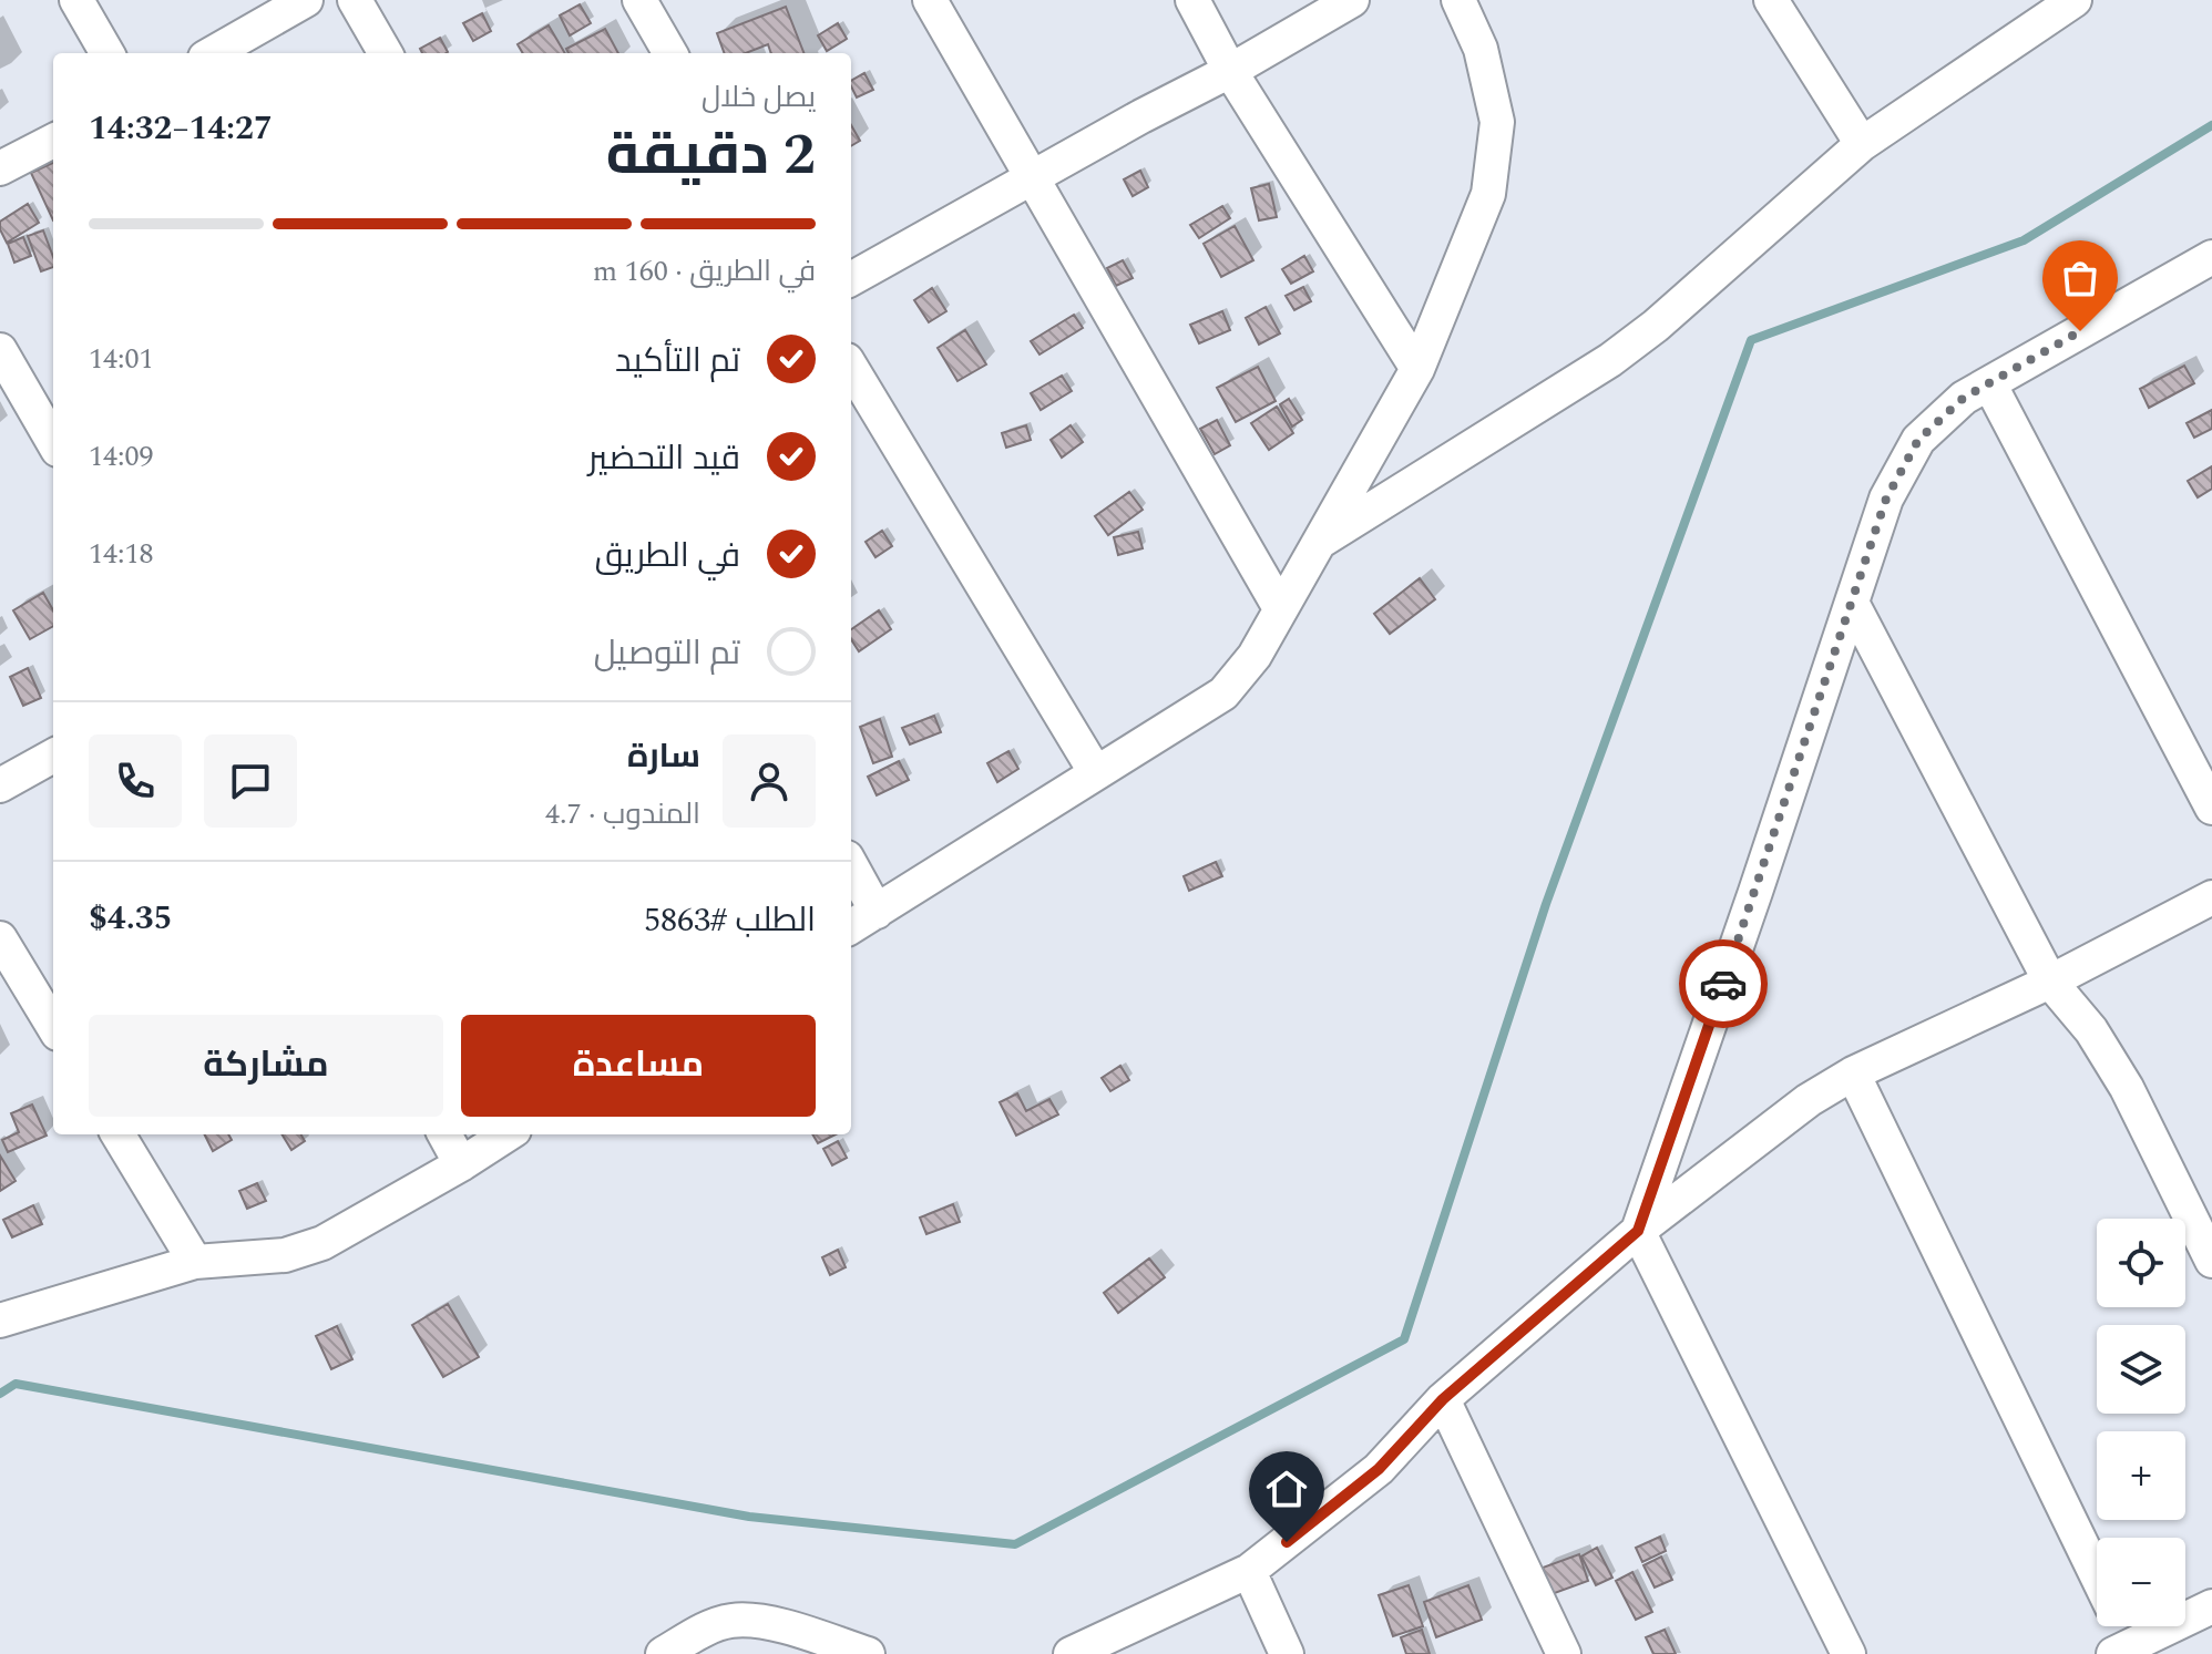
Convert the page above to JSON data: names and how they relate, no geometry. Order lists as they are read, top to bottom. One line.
{"page":{"heading":["2 دقيقة","يصل خلال","14:27–14:32"],"panel":["سارة","المندوب · 4.7","الطلب #5863","$4.35"],"bar":"في الطريق · 160 m","list":[["تم التأكيد","14:01"],["قيد التحضير","14:09"],["في الطريق","14:18"],"تم التوصيل"],"buttons":["مساعدة","مشاركة"],"map_buttons":["+","−"]}}
